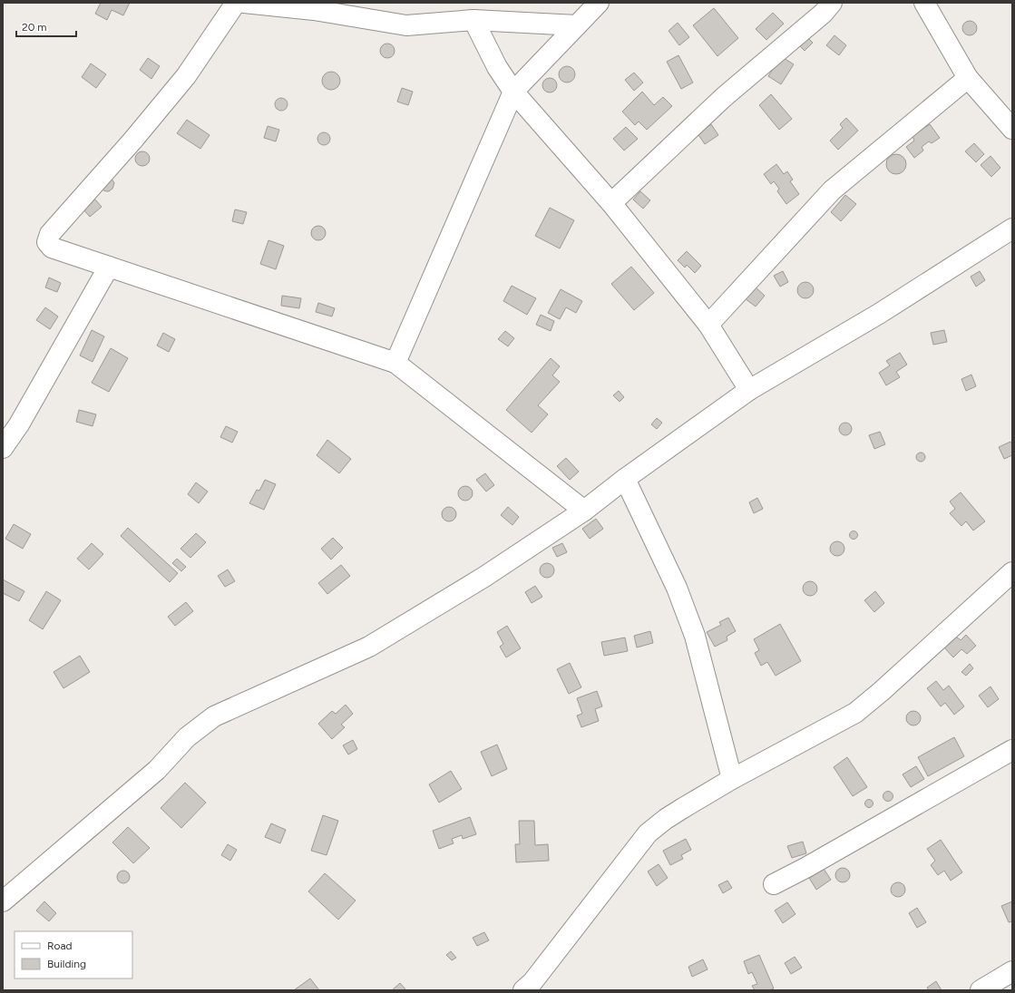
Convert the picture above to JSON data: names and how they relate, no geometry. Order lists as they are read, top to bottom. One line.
{"legend":["Road","Building"],"scale_bar":"20 m"}
